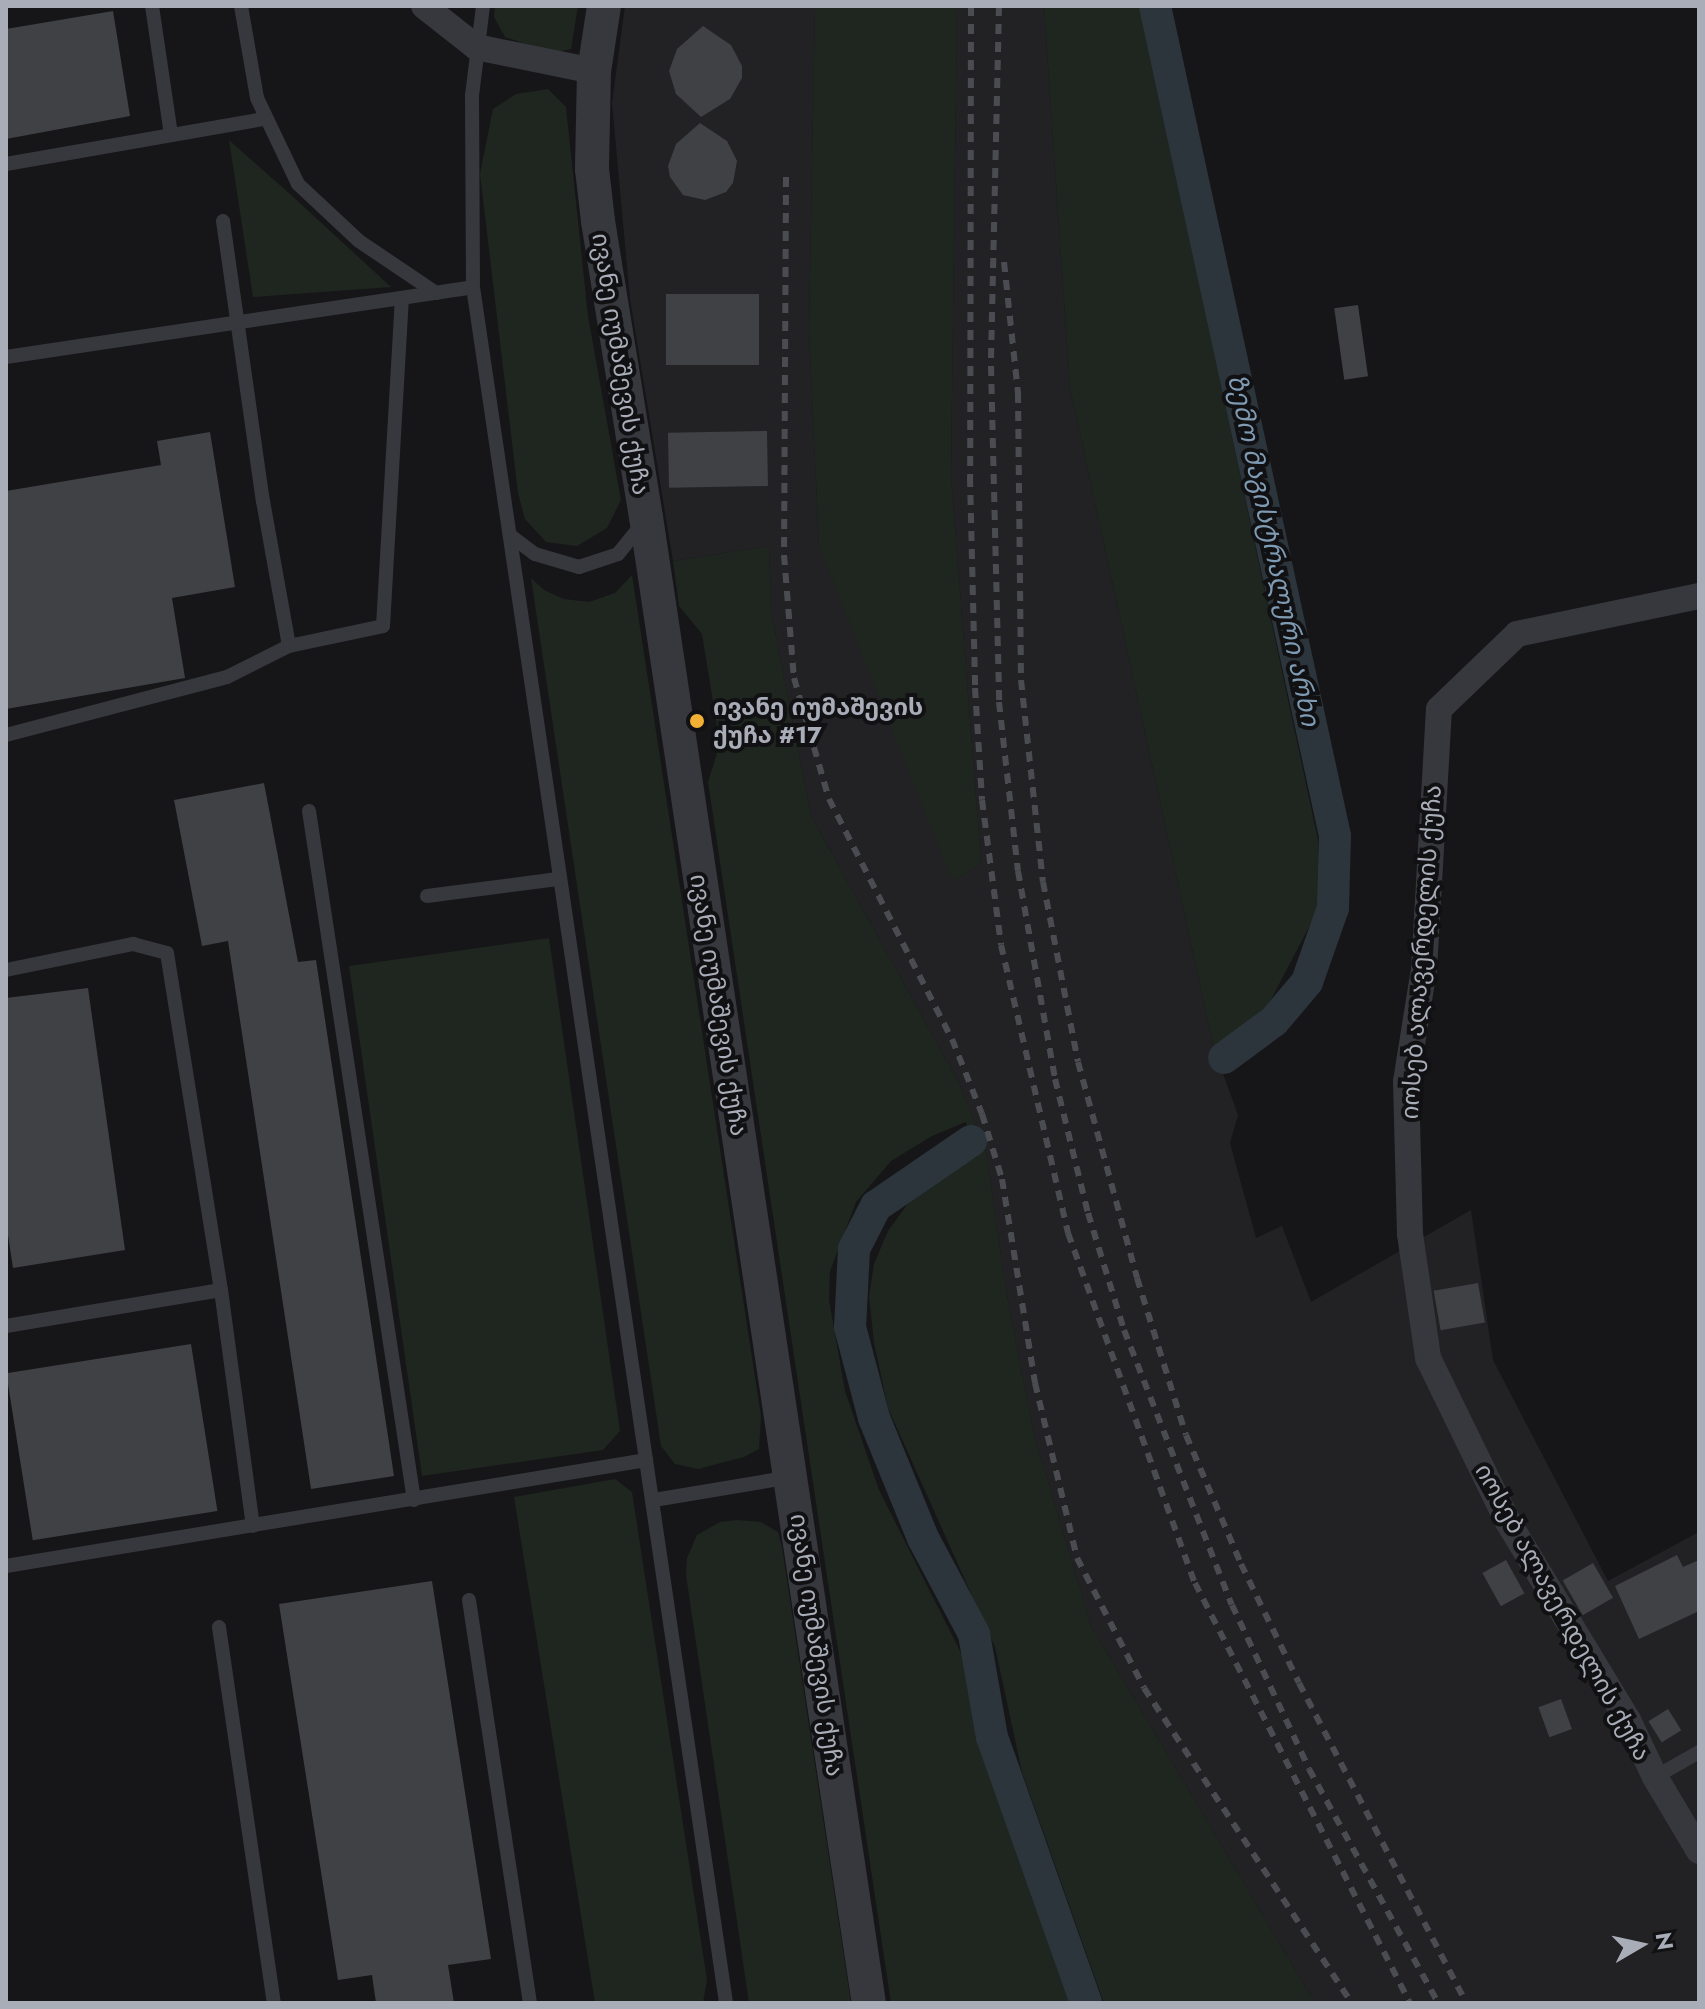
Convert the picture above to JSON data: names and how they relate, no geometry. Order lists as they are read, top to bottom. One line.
{"streets":{"street":["ივანე იუმაშევის ქუჩა","იოსებ ალავერდელის ქუჩა"]},"water":["ზემო მაგისტრალური არხი"],"places":["ივანე იუმაშევის ქუჩა #17"],"north":"right"}
